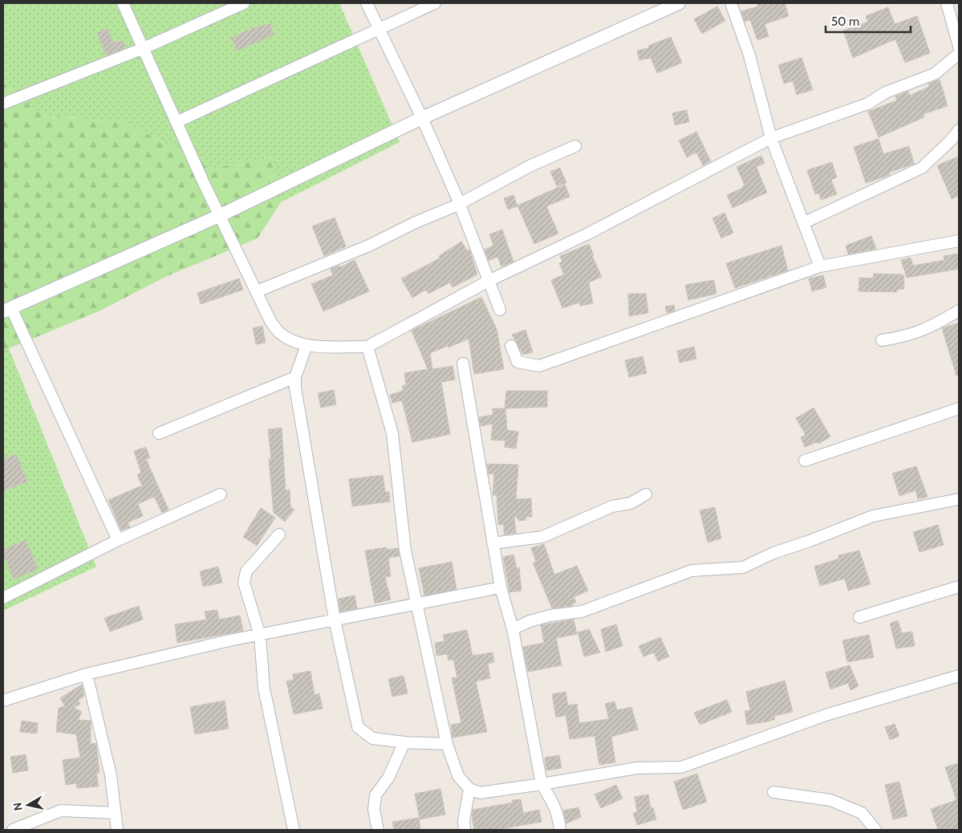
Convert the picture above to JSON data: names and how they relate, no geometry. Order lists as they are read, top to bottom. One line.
{"scale_bar":"50 m","north":"left"}
